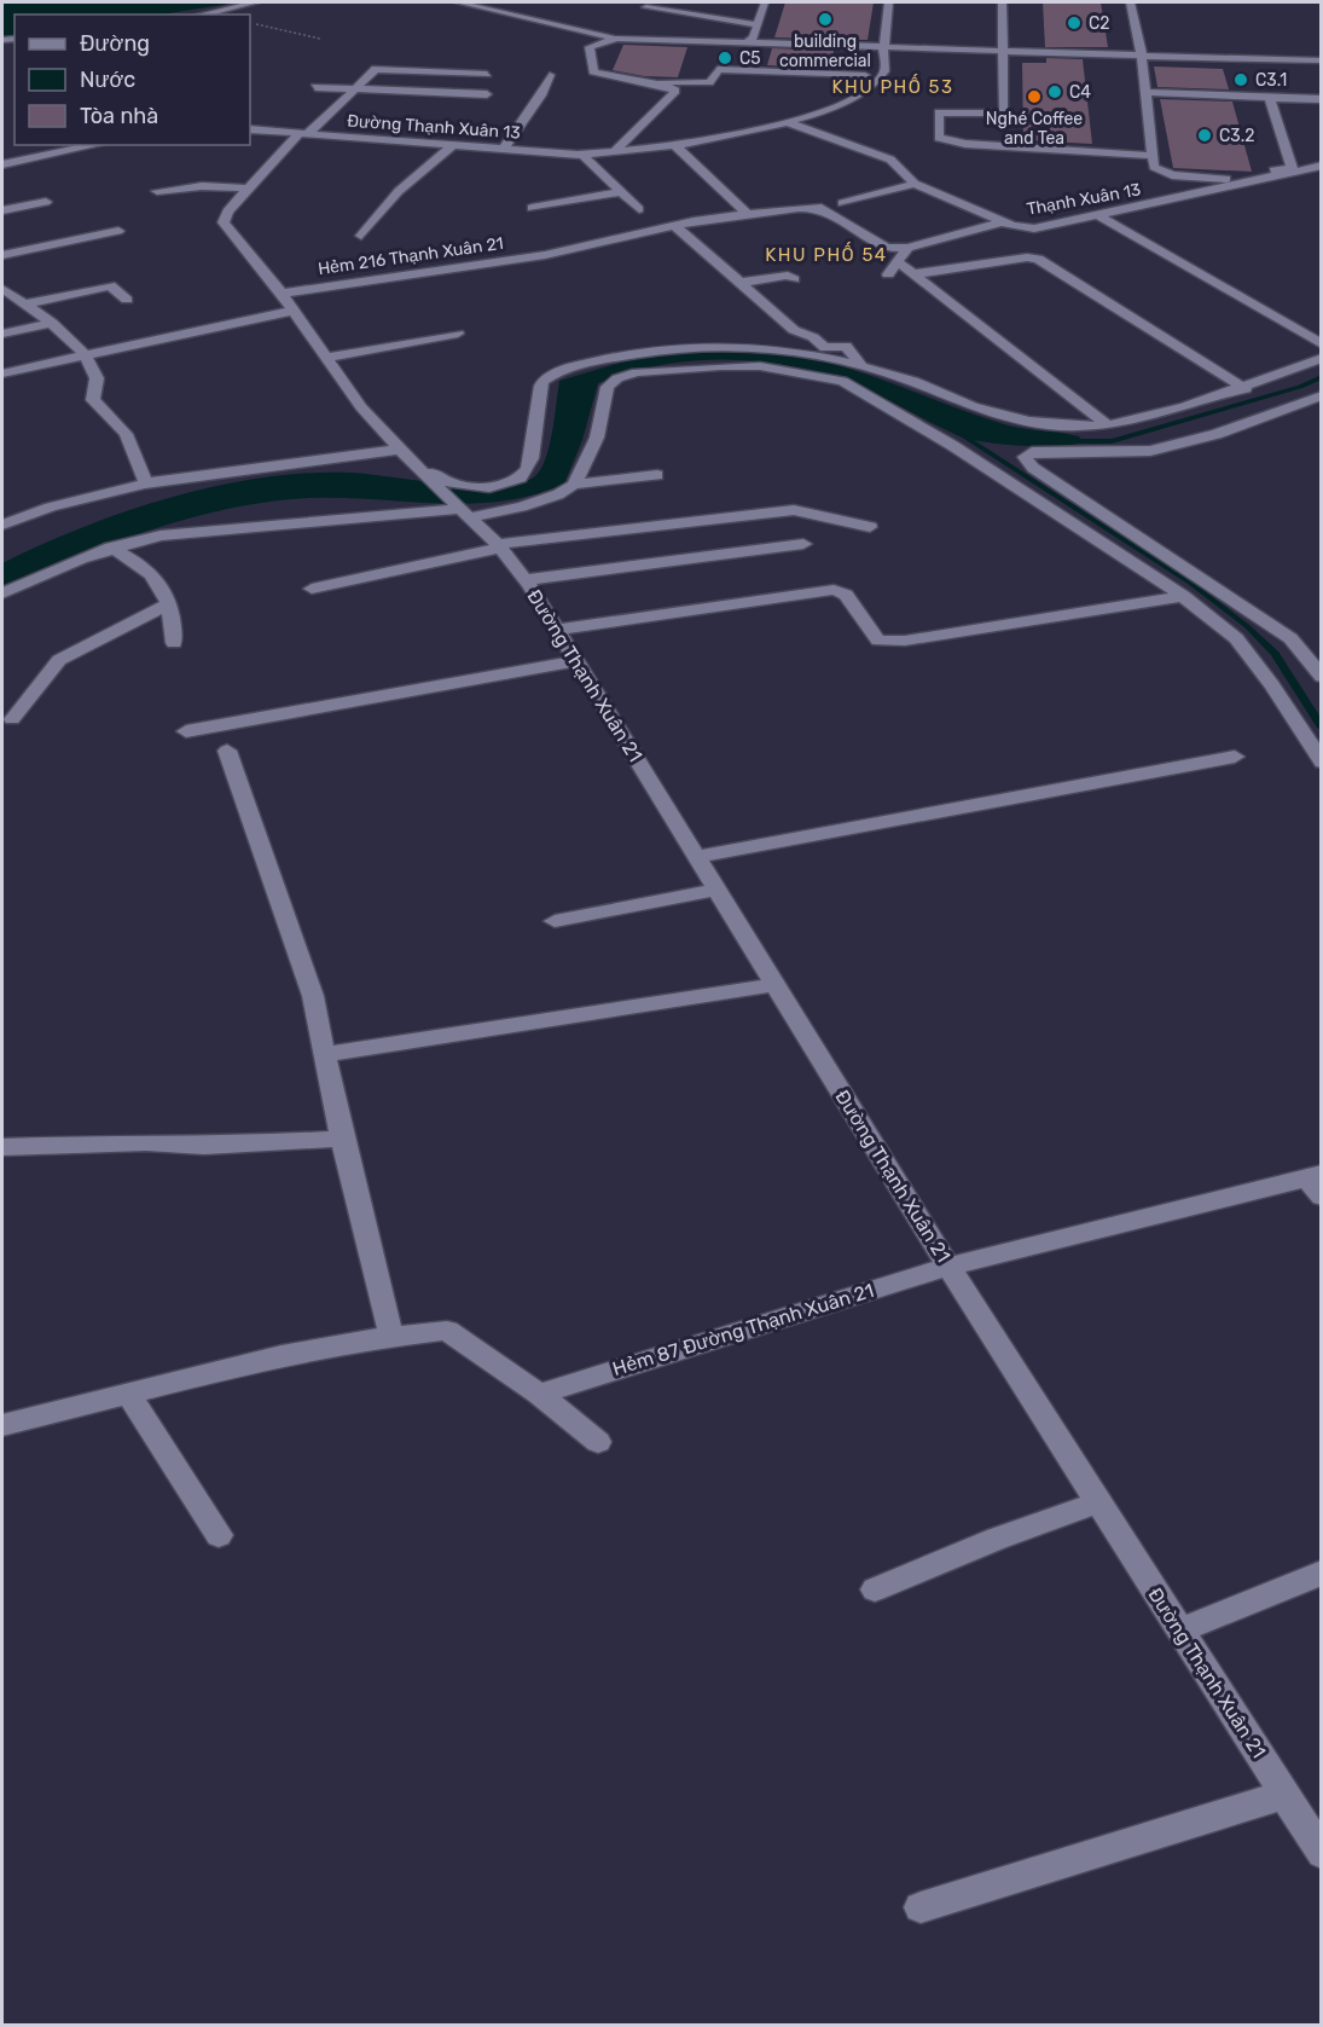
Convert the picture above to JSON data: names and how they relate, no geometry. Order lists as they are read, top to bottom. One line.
{"streets":{"street":["Đường Thạnh Xuân 13","Thạnh Xuân 13","Hẻm 216 Thạnh Xuân 21","Đường Thạnh Xuân 21","Hẻm 87 Đường Thạnh Xuân 21"]},"crossings":[["Đường Thạnh Xuân 21","Hẻm 87 Đường Thạnh Xuân 21"]],"districts":["KHU PHỐ 53","KHU PHỐ 54"],"places":["building commercial","С2","C5","С3.1","C4","Nghé Coffee and Tea","C3.2"],"legend":["Đường","Nước","Tòa nhà"]}
